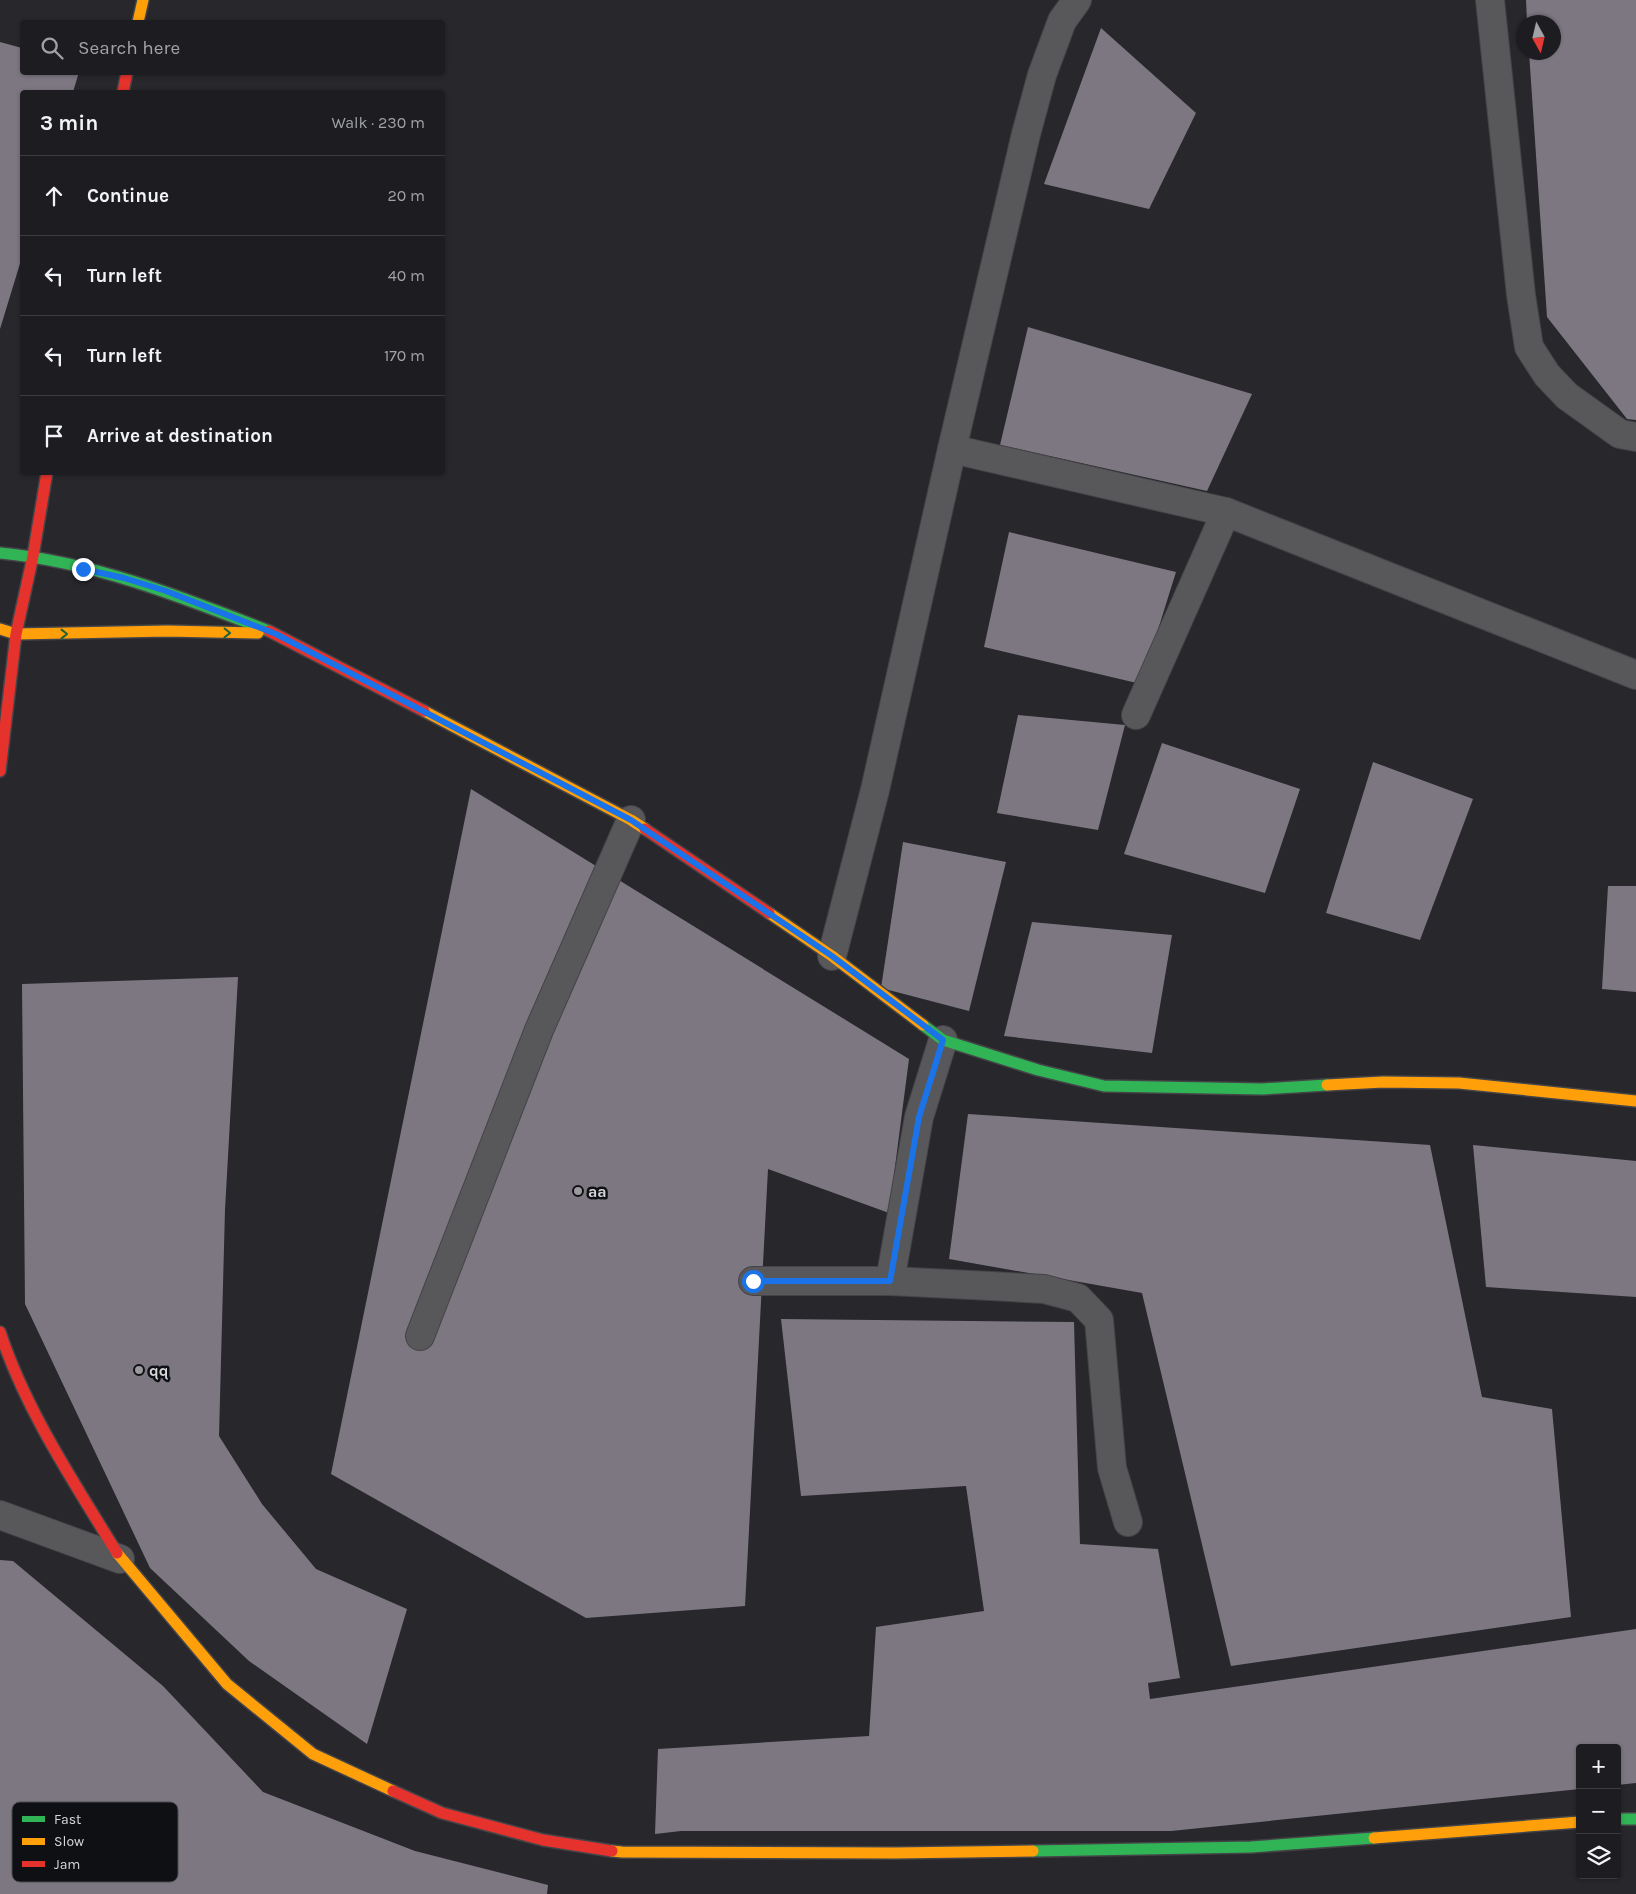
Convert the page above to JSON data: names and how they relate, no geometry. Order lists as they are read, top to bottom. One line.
{"places":["aa","qq"],"legend":["Fast","Slow","Jam"],"north":"bottom","page":{"search":"Search here","heading":["3 min","Walk · 230 m"],"list":[["Continue","20 m"],["Turn left","40 m"],["Turn left","170 m"],"Arrive at destination"],"map_buttons":["+","−"]}}
